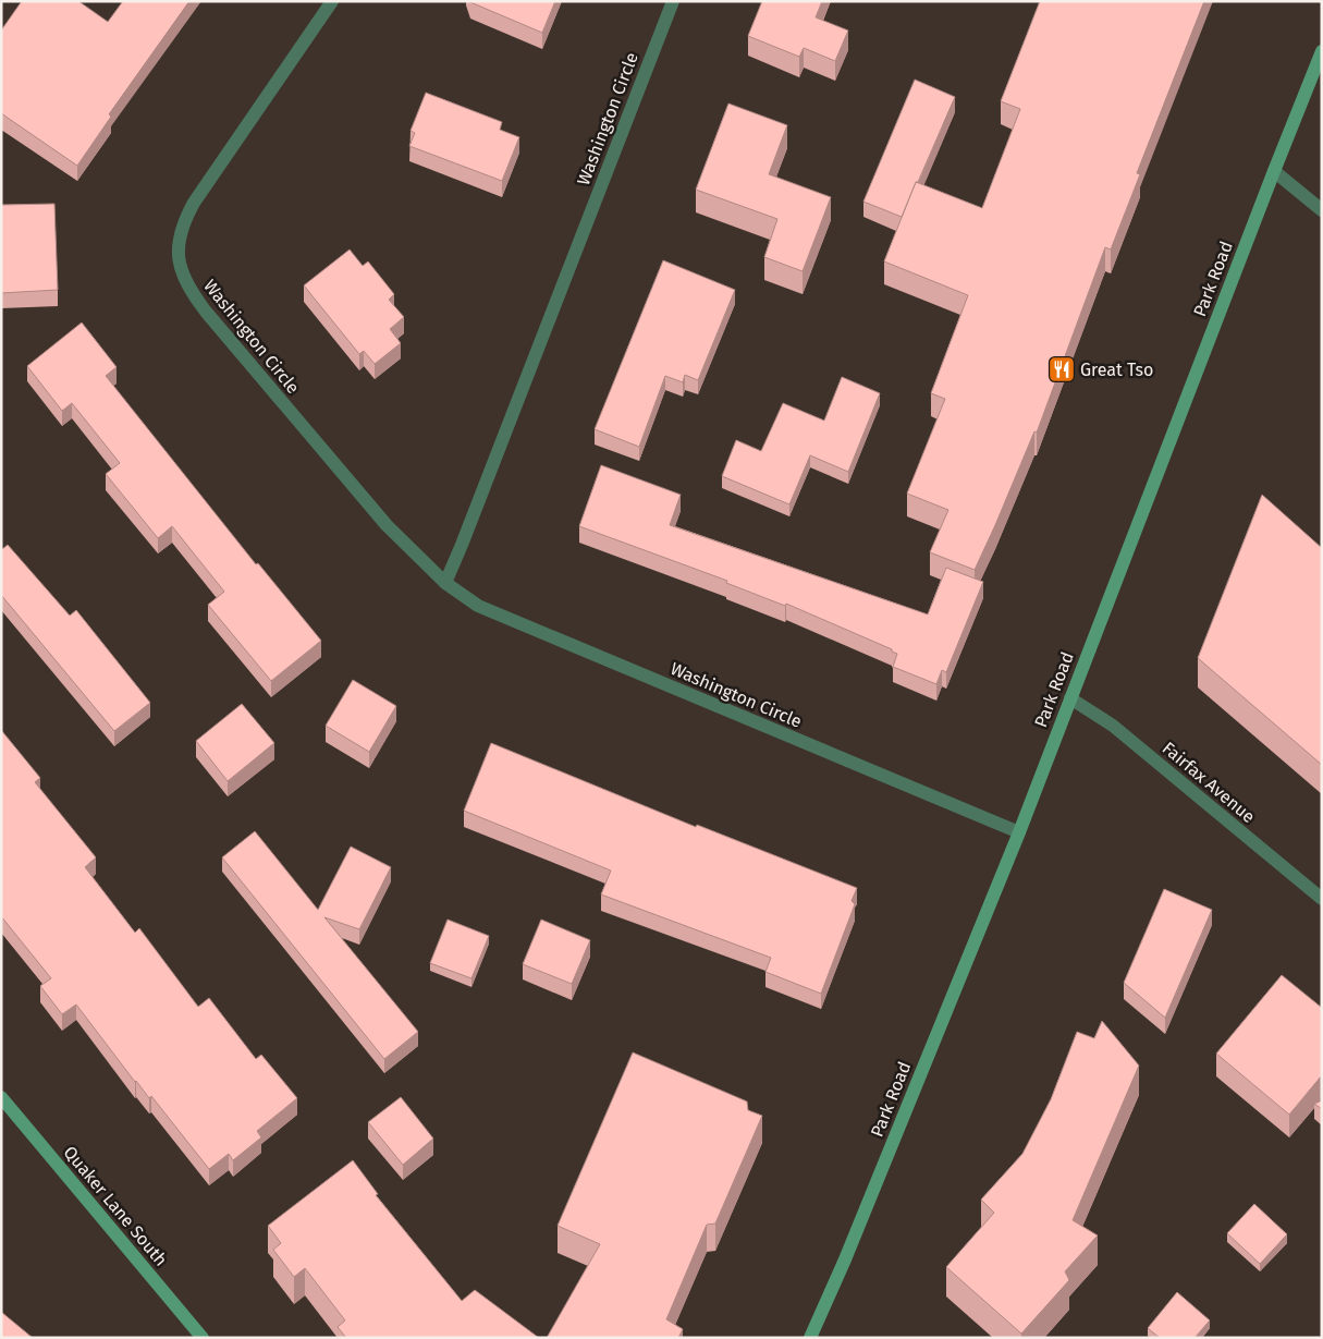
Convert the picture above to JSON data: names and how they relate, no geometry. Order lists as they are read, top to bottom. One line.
{"streets":{"main road":["Park Road","Quaker Lane South"],"street":["Washington Circle","Fairfax Avenue"]},"crossings":[["Washington Circle","Park Road"],["Park Road","Fairfax Avenue"]],"places":{"restaurant":["Great Tso"]}}
